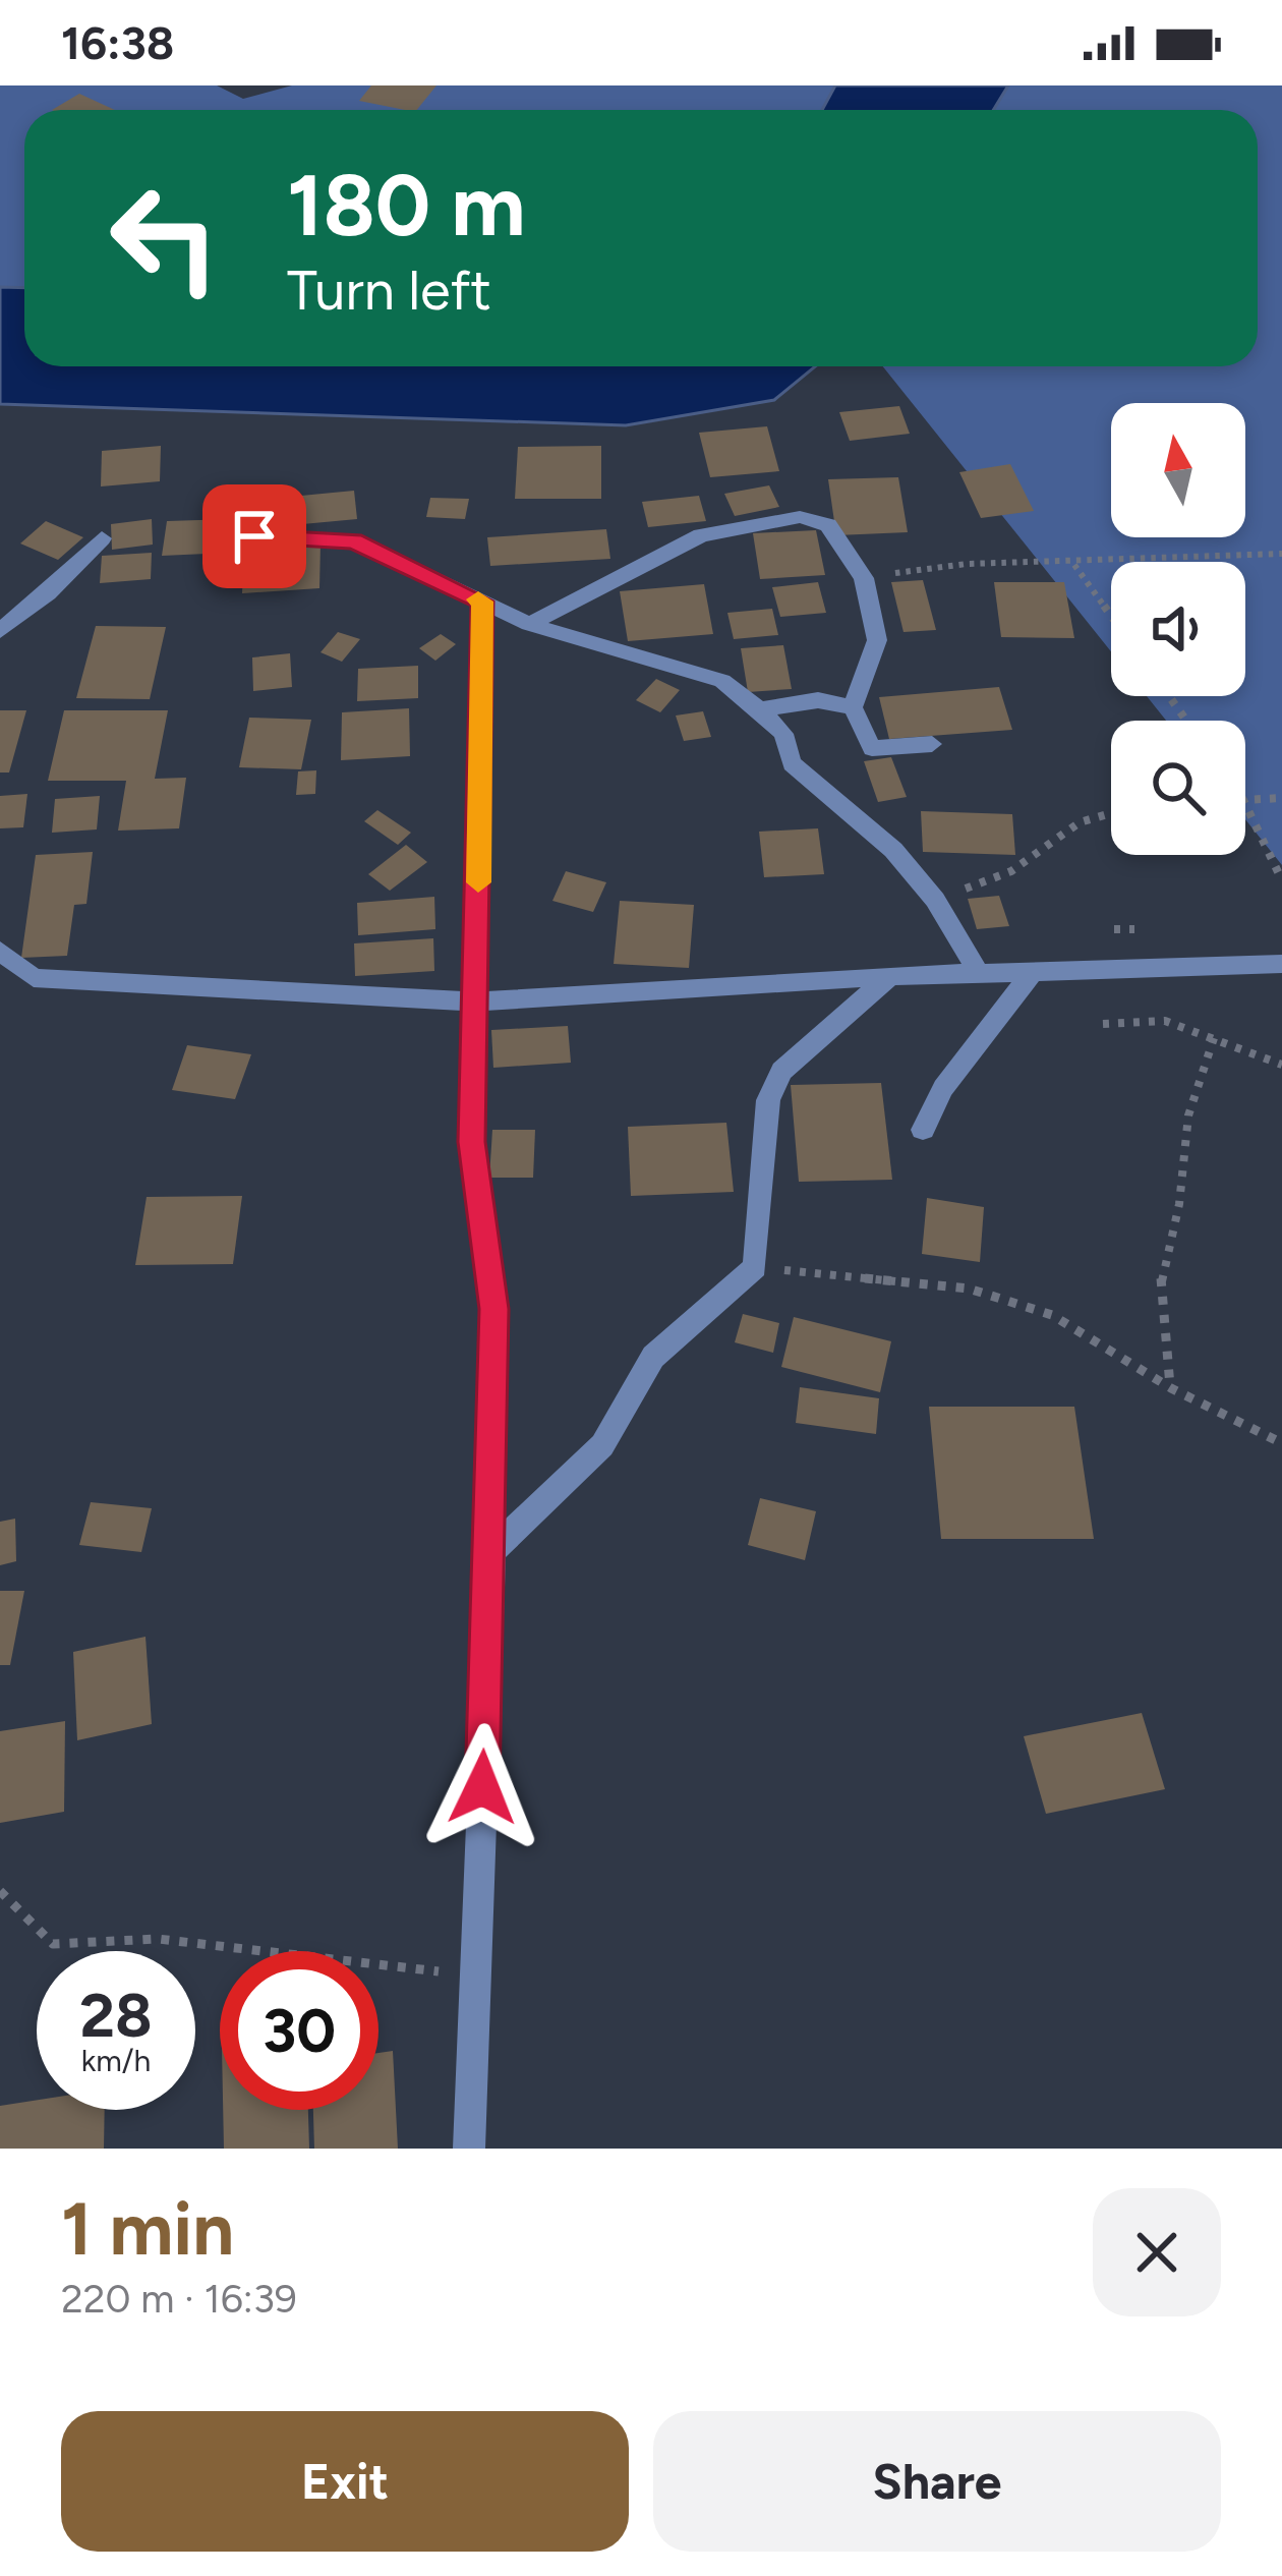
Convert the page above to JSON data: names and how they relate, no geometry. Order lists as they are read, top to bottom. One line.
{"north":"top","page":{"status":"16:38","turn":["180 m","Turn left"],"speed":"28 km/h","limit":"30","heading":["1 min","220 m · 16:39"],"buttons":["Exit","Share"]}}
